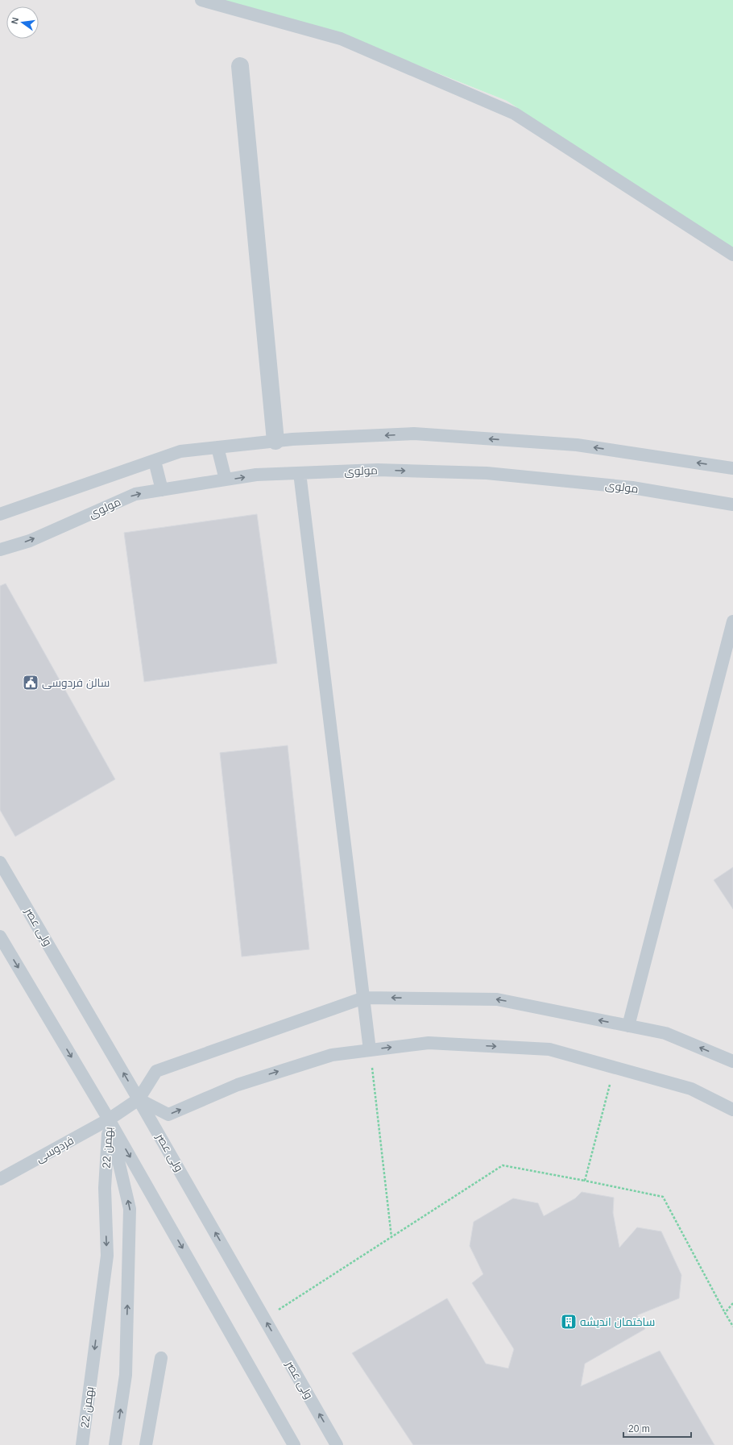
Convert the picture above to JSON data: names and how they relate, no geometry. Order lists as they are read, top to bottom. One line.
{"streets":{"lane":["مولوی","ولی عصر","22 بهمن","فردوسی"]},"crossings":[["ولی عصر","فردوسی"],["22 بهمن","فردوسی"]],"places":{"public building":["سالن فردوسی"],"building":["ساختمان اندیشه"]},"scale_bar":"20 m","north":"left"}
